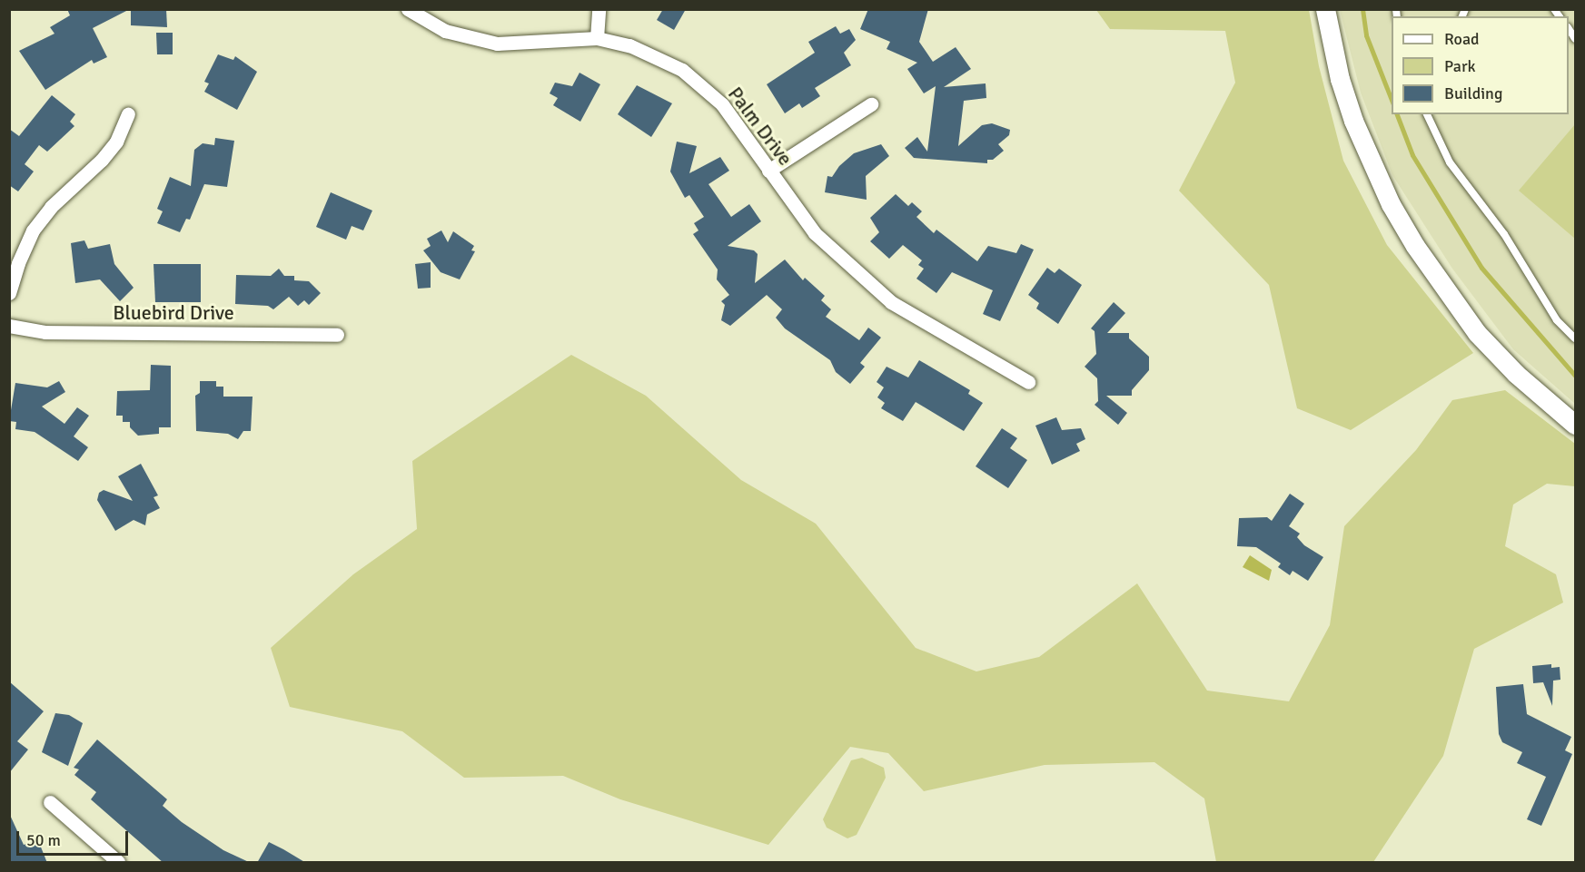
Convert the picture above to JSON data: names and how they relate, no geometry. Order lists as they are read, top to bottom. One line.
{"streets":{"street":["Palm Drive","Bluebird Drive"]},"legend":["Road","Park","Building"],"scale_bar":"50 m"}
